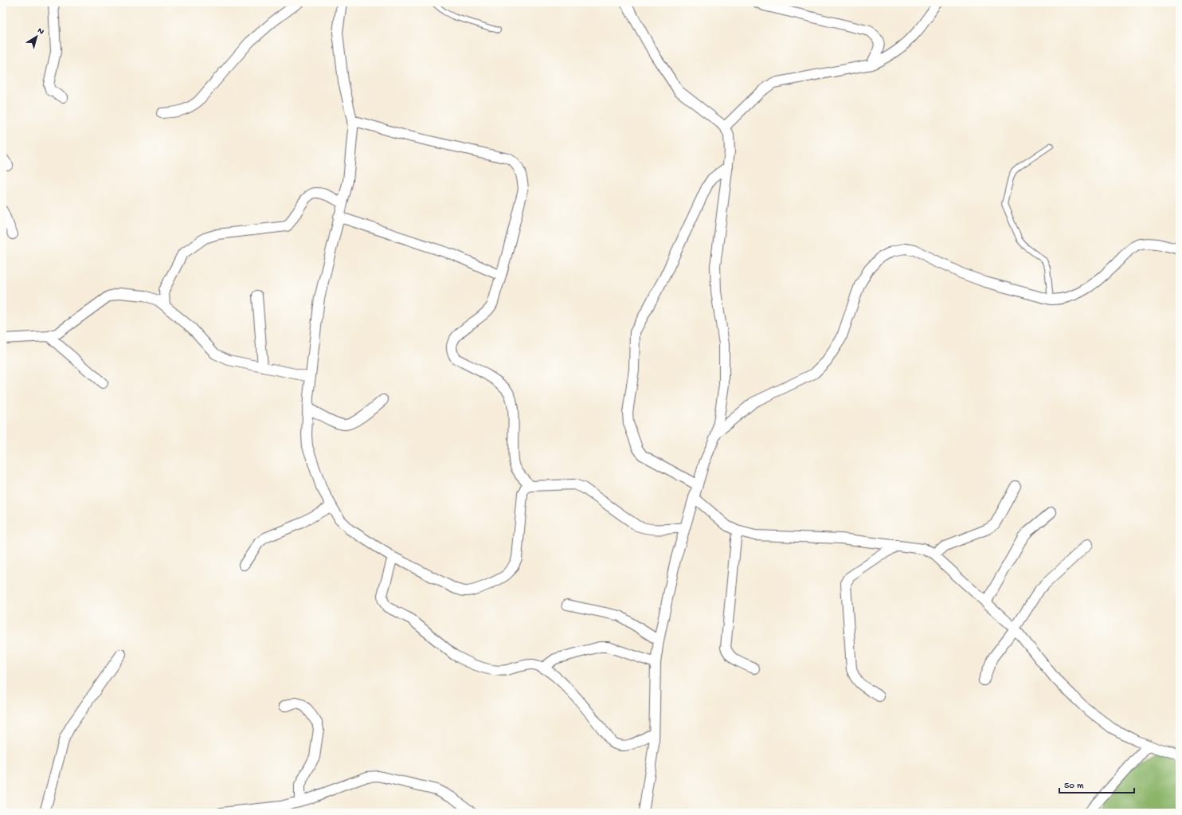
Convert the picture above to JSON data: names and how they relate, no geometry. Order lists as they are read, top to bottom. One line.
{"scale_bar":"50 m","north":"top right"}
